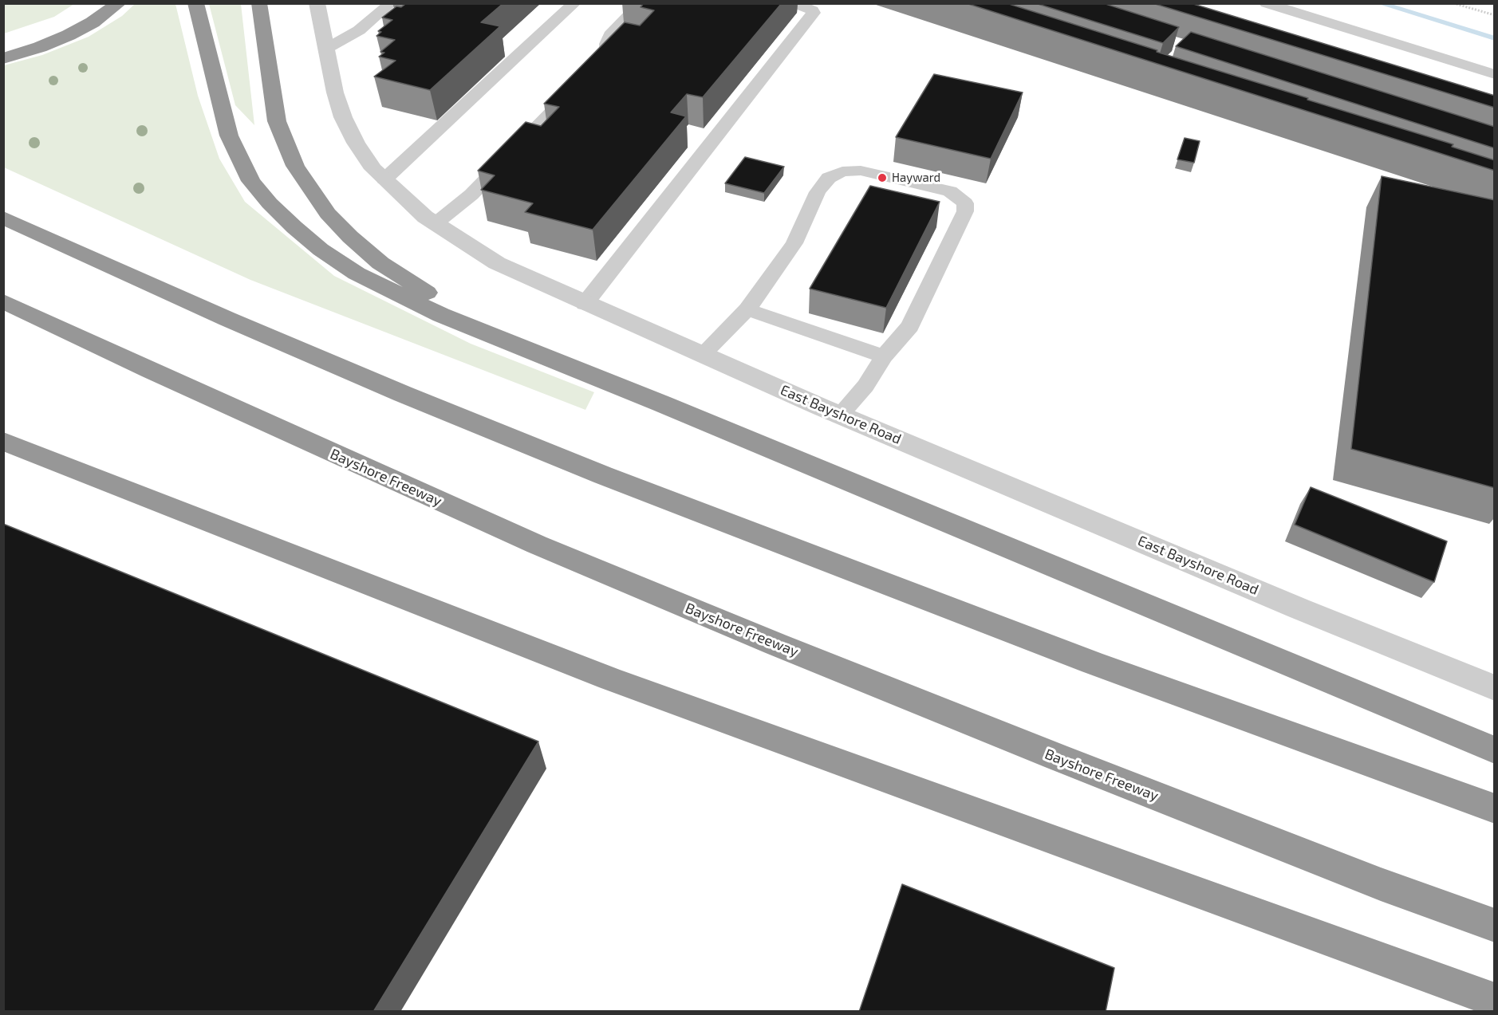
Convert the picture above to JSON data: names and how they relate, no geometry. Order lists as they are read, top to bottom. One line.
{"streets":{"highway":["Bayshore Freeway"],"street":["East Bayshore Road"]},"places":["Hayward"]}
